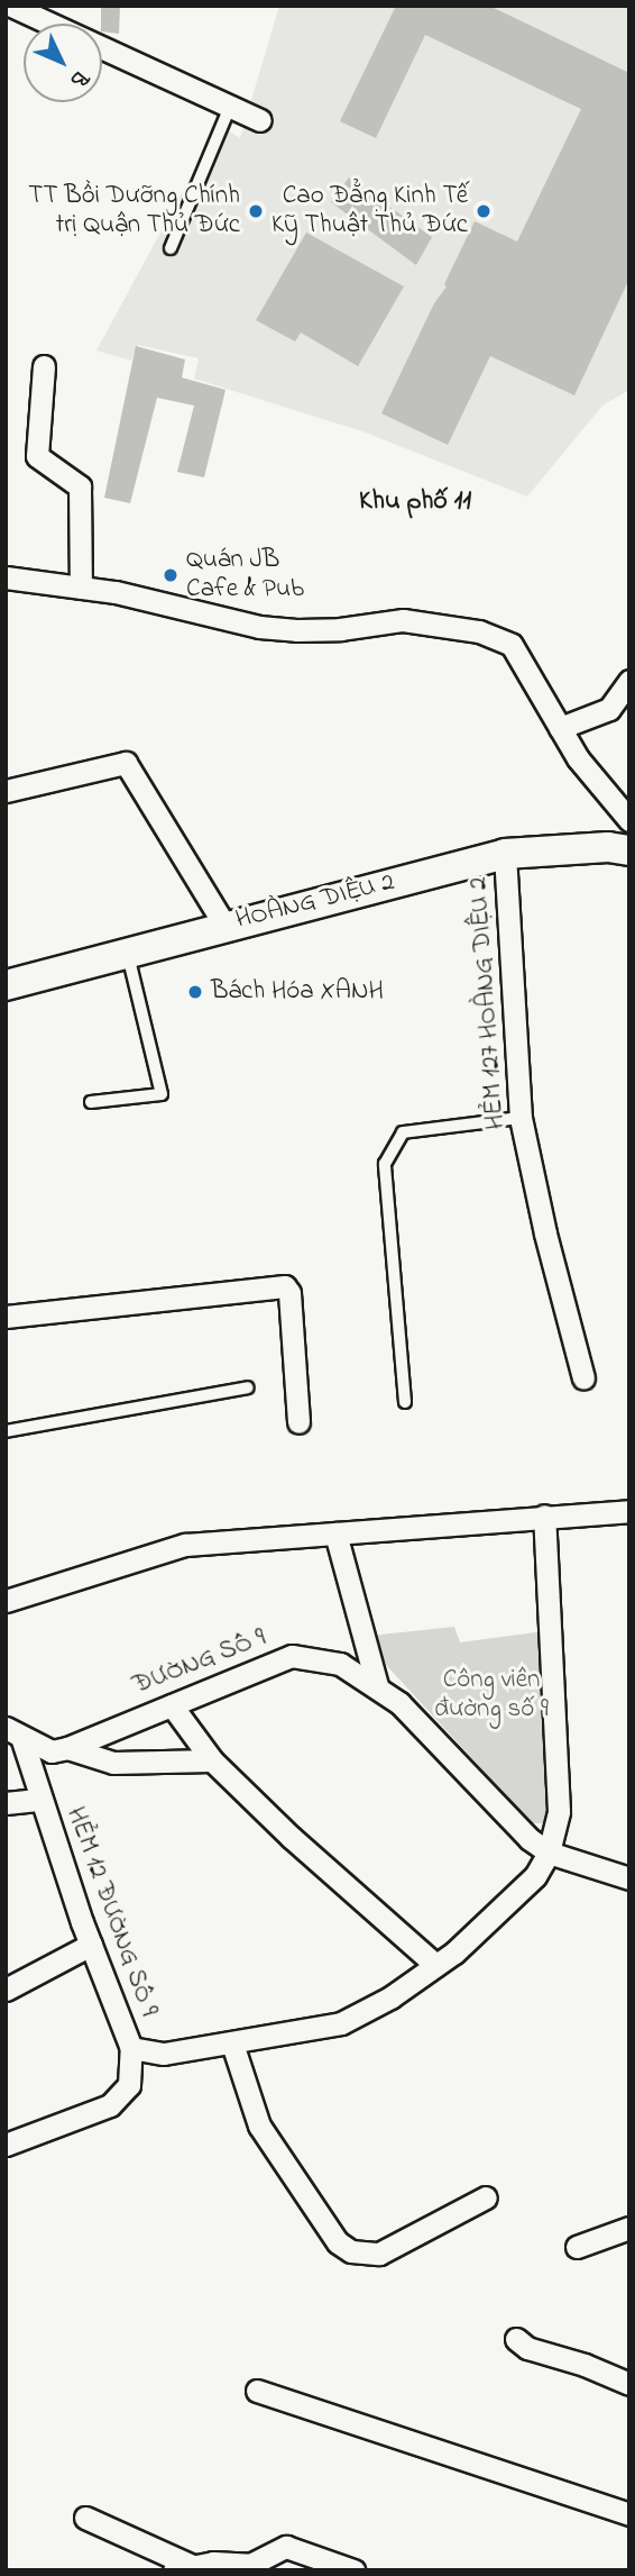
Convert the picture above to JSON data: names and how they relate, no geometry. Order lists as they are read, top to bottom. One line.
{"streets":{"street":["HOÀNG DIỆU 2","HẺM 127 HOÀNG DIỆU 2","ĐƯỜNG SỐ 9","HẺM 12 ĐƯỜNG SỐ 9"]},"crossings":[["HOÀNG DIỆU 2","HẺM 127 HOÀNG DIỆU 2"],["ĐƯỜNG SỐ 9","HẺM 12 ĐƯỜNG SỐ 9"]],"districts":["Khu phố 11"],"parks":["Công viên đường số 9"],"places":["TT Bồi Dưỡng Chính trị Quận Thủ Đức","Cao Đẳng Kinh Tế Kỹ Thuật Thủ Đức","Quán JB Cafe & Pub","Bách Hóa XANH"],"north":"bottom right"}
